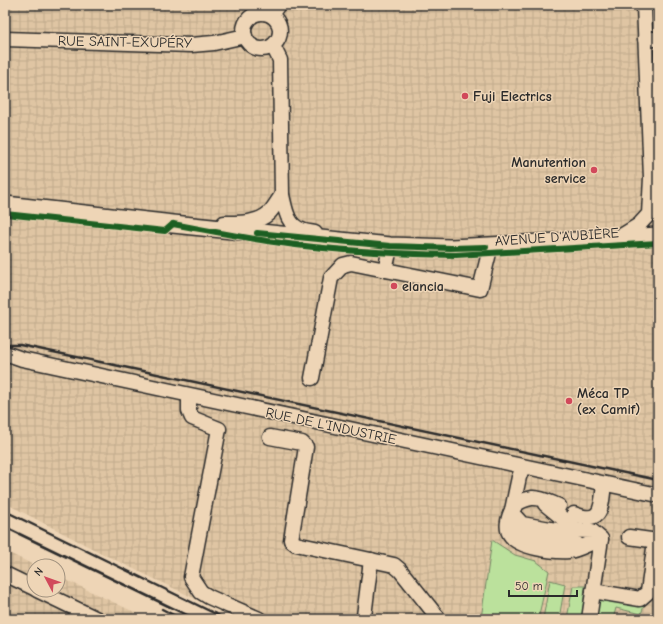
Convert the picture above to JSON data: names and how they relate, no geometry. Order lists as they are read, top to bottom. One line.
{"streets":{"main road":["AVENUE D'AUBIÈRE"],"street":["RUE SAINT-EXUPÉRY","RUE DE L'INDUSTRIE"]},"crossings":[["RUE SAINT-EXUPÉRY","AVENUE D'AUBIÈRE"]],"places":["Fuji Electrics","Manutention service","elancia","Méca TP (ex Camif)"],"scale_bar":"50 m","north":"top left"}
